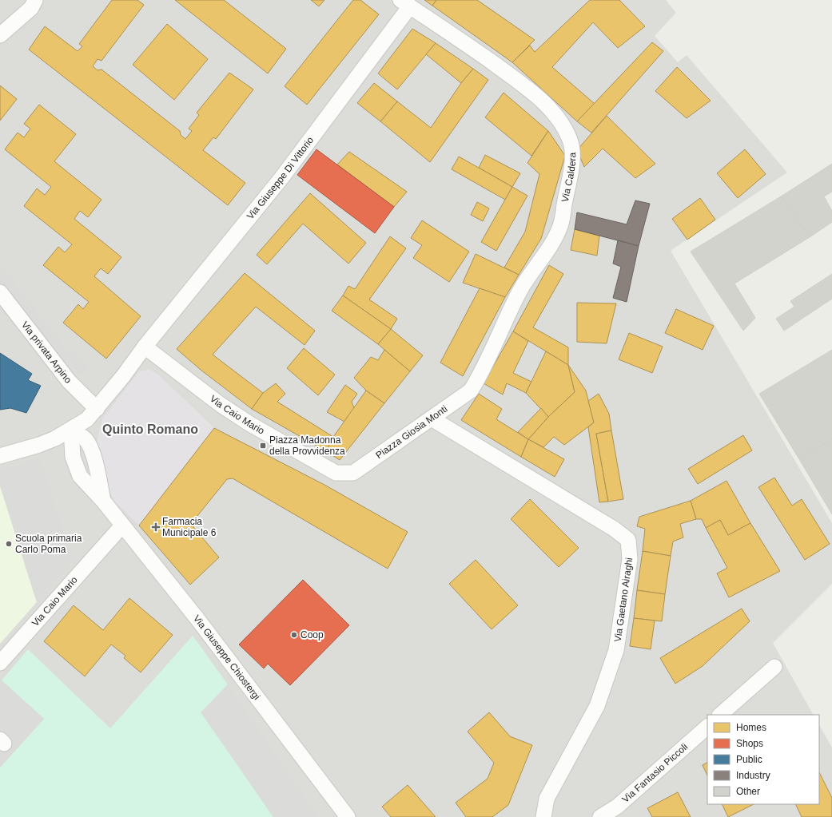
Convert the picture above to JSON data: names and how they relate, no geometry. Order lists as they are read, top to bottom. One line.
{"streets":{"street":["Via Caldera","Via Giuseppe Di Vittorio","Via privata Arpino","Via Caio Mario","Piazza Giosia Monti","Via Gaetano Airaghi","Via Giuseppe Chiostergi","Via Fantasio Piccoli"]},"crossings":[["Via Caldera","Via Giuseppe Di Vittorio"],["Via Caldera","Piazza Giosia Monti"],["Via Giuseppe Di Vittorio","Via Caio Mario"],["Via Caio Mario","Piazza Giosia Monti"],["Via Caio Mario","Via Giuseppe Chiostergi"],["Piazza Giosia Monti","Via Gaetano Airaghi"]],"districts":["Quinto Romano"],"places":{"transit":["Piazza Madonna della Provvidenza"],"health":["Farmacia Municipale 6"],"other":["Scuola primaria Carlo Poma","Coop"]},"legend":["Homes","Shops","Public","Industry","Other"]}
